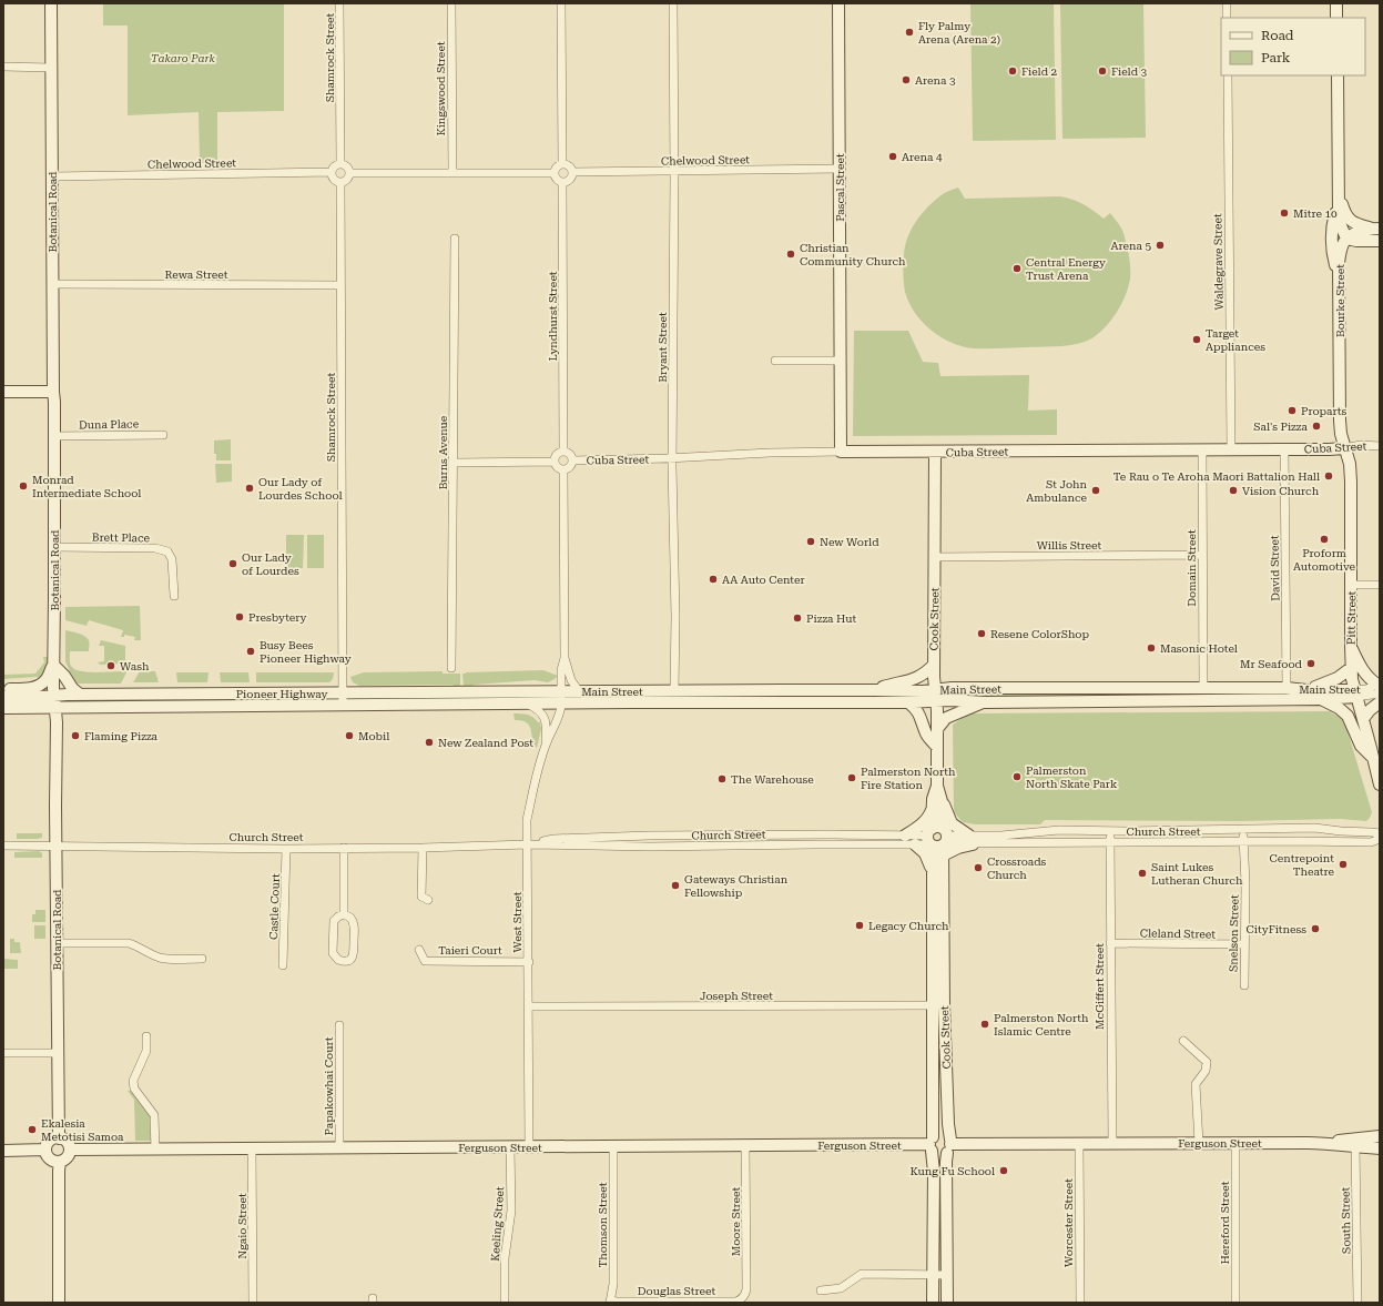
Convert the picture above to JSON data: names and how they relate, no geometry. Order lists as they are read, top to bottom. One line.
{"streets":{"main road":["Pascal Street","Botanical Road","Bourke Street","Cuba Street","Pitt Street","Cook Street","Main Street","Pioneer Highway","Ferguson Street"],"street":["Shamrock Street","Kingswood Street","Chelwood Street","Waldegrave Street","Rewa Street","Lyndhurst Street","Bryant Street","Duna Place","Burns Avenue","Brett Place","Willis Street","Domain Street","David Street","Church Street","Castle Court","West Street","Cleland Street","Snelson Street","Taieri Court","McGiffert Street","Joseph Street","Papakowhai Court","South Street","Moore Street","Worcester Street","Hereford Street","Keeling Street","Thomson Street","Ngaio Street","Douglas Street"]},"crossings":[["Shamrock Street","Chelwood Street"],["Shamrock Street","Rewa Street"],["Shamrock Street","Pioneer Highway"],["Chelwood Street","Pascal Street"],["Chelwood Street","Botanical Road"],["Chelwood Street","Lyndhurst Street"],["Chelwood Street","Bryant Street"],["Pascal Street","Cuba Street"],["Botanical Road","Rewa Street"],["Botanical Road","Duna Place"],["Botanical Road","Brett Place"],["Botanical Road","Pioneer Highway"],["Botanical Road","Church Street"],["Botanical Road","Ferguson Street"],["Waldegrave Street","Cuba Street"],["Bourke Street","Cuba Street"],["Bourke Street","Pitt Street"],["Lyndhurst Street","Cuba Street"],["Bryant Street","Cuba Street"],["Bryant Street","Main Street"],["Cuba Street","Domain Street"],["Cuba Street","David Street"],["Cuba Street","Pitt Street"],["Cuba Street","Cook Street"],["Willis Street","Domain Street"],["Willis Street","Cook Street"],["Domain Street","Main Street"],["David Street","Main Street"],["Pitt Street","Main Street"],["Cook Street","Main Street"],["Cook Street","Church Street"],["Cook Street","Joseph Street"],["Cook Street","Ferguson Street"],["Main Street","Pioneer Highway"],["Main Street","West Street"],["Pioneer Highway","West Street"],["Church Street","Castle Court"],["Church Street","West Street"],["Church Street","Snelson Street"],["Church Street","McGiffert Street"],["West Street","Taieri Court"],["West Street","Joseph Street"],["West Street","Ferguson Street"],["Cleland Street","Snelson Street"],["Cleland Street","McGiffert Street"],["McGiffert Street","Ferguson Street"],["Papakowhai Court","Ferguson Street"],["Ferguson Street","South Street"],["Ferguson Street","Moore Street"],["Ferguson Street","Worcester Street"],["Ferguson Street","Hereford Street"],["Ferguson Street","Keeling Street"],["Ferguson Street","Thomson Street"],["Ferguson Street","Ngaio Street"],["Moore Street","Douglas Street"],["Thomson Street","Douglas Street"]],"parks":["Takaro Park"],"places":["Fly Palmy Arena (Arena 2)","Field 2","Field 3","Arena 3","Arena 4","Mitre 10","Arena 5","Christian Community Church","Central Energy Trust Arena","Target Appliances","Proparts","Sal's Pizza","Te Rau o Te Aroha Maori Battalion Hall","Monrad Intermediate School","Our Lady of Lourdes School","St John Ambulance","Vision Church","Proform Automotive","New World","Our Lady of Lourdes","AA Auto Center","Presbytery","Pizza Hut","Resene ColorShop","Masonic Hotel","Busy Bees Pioneer Highway","Mr Seafood","Wash","Flaming Pizza","Mobil","New Zealand Post","Palmerston North Skate Park","Palmerston North Fire Station","The Warehouse","Centrepoint Theatre","Crossroads Church","Saint Lukes Lutheran Church","Gateways Christian Fellowship","Legacy Church","CityFitness","Palmerston North Islamic Centre","Ekalesia Metotisi Samoa","Kung Fu School"],"legend":["Road","Park"]}
